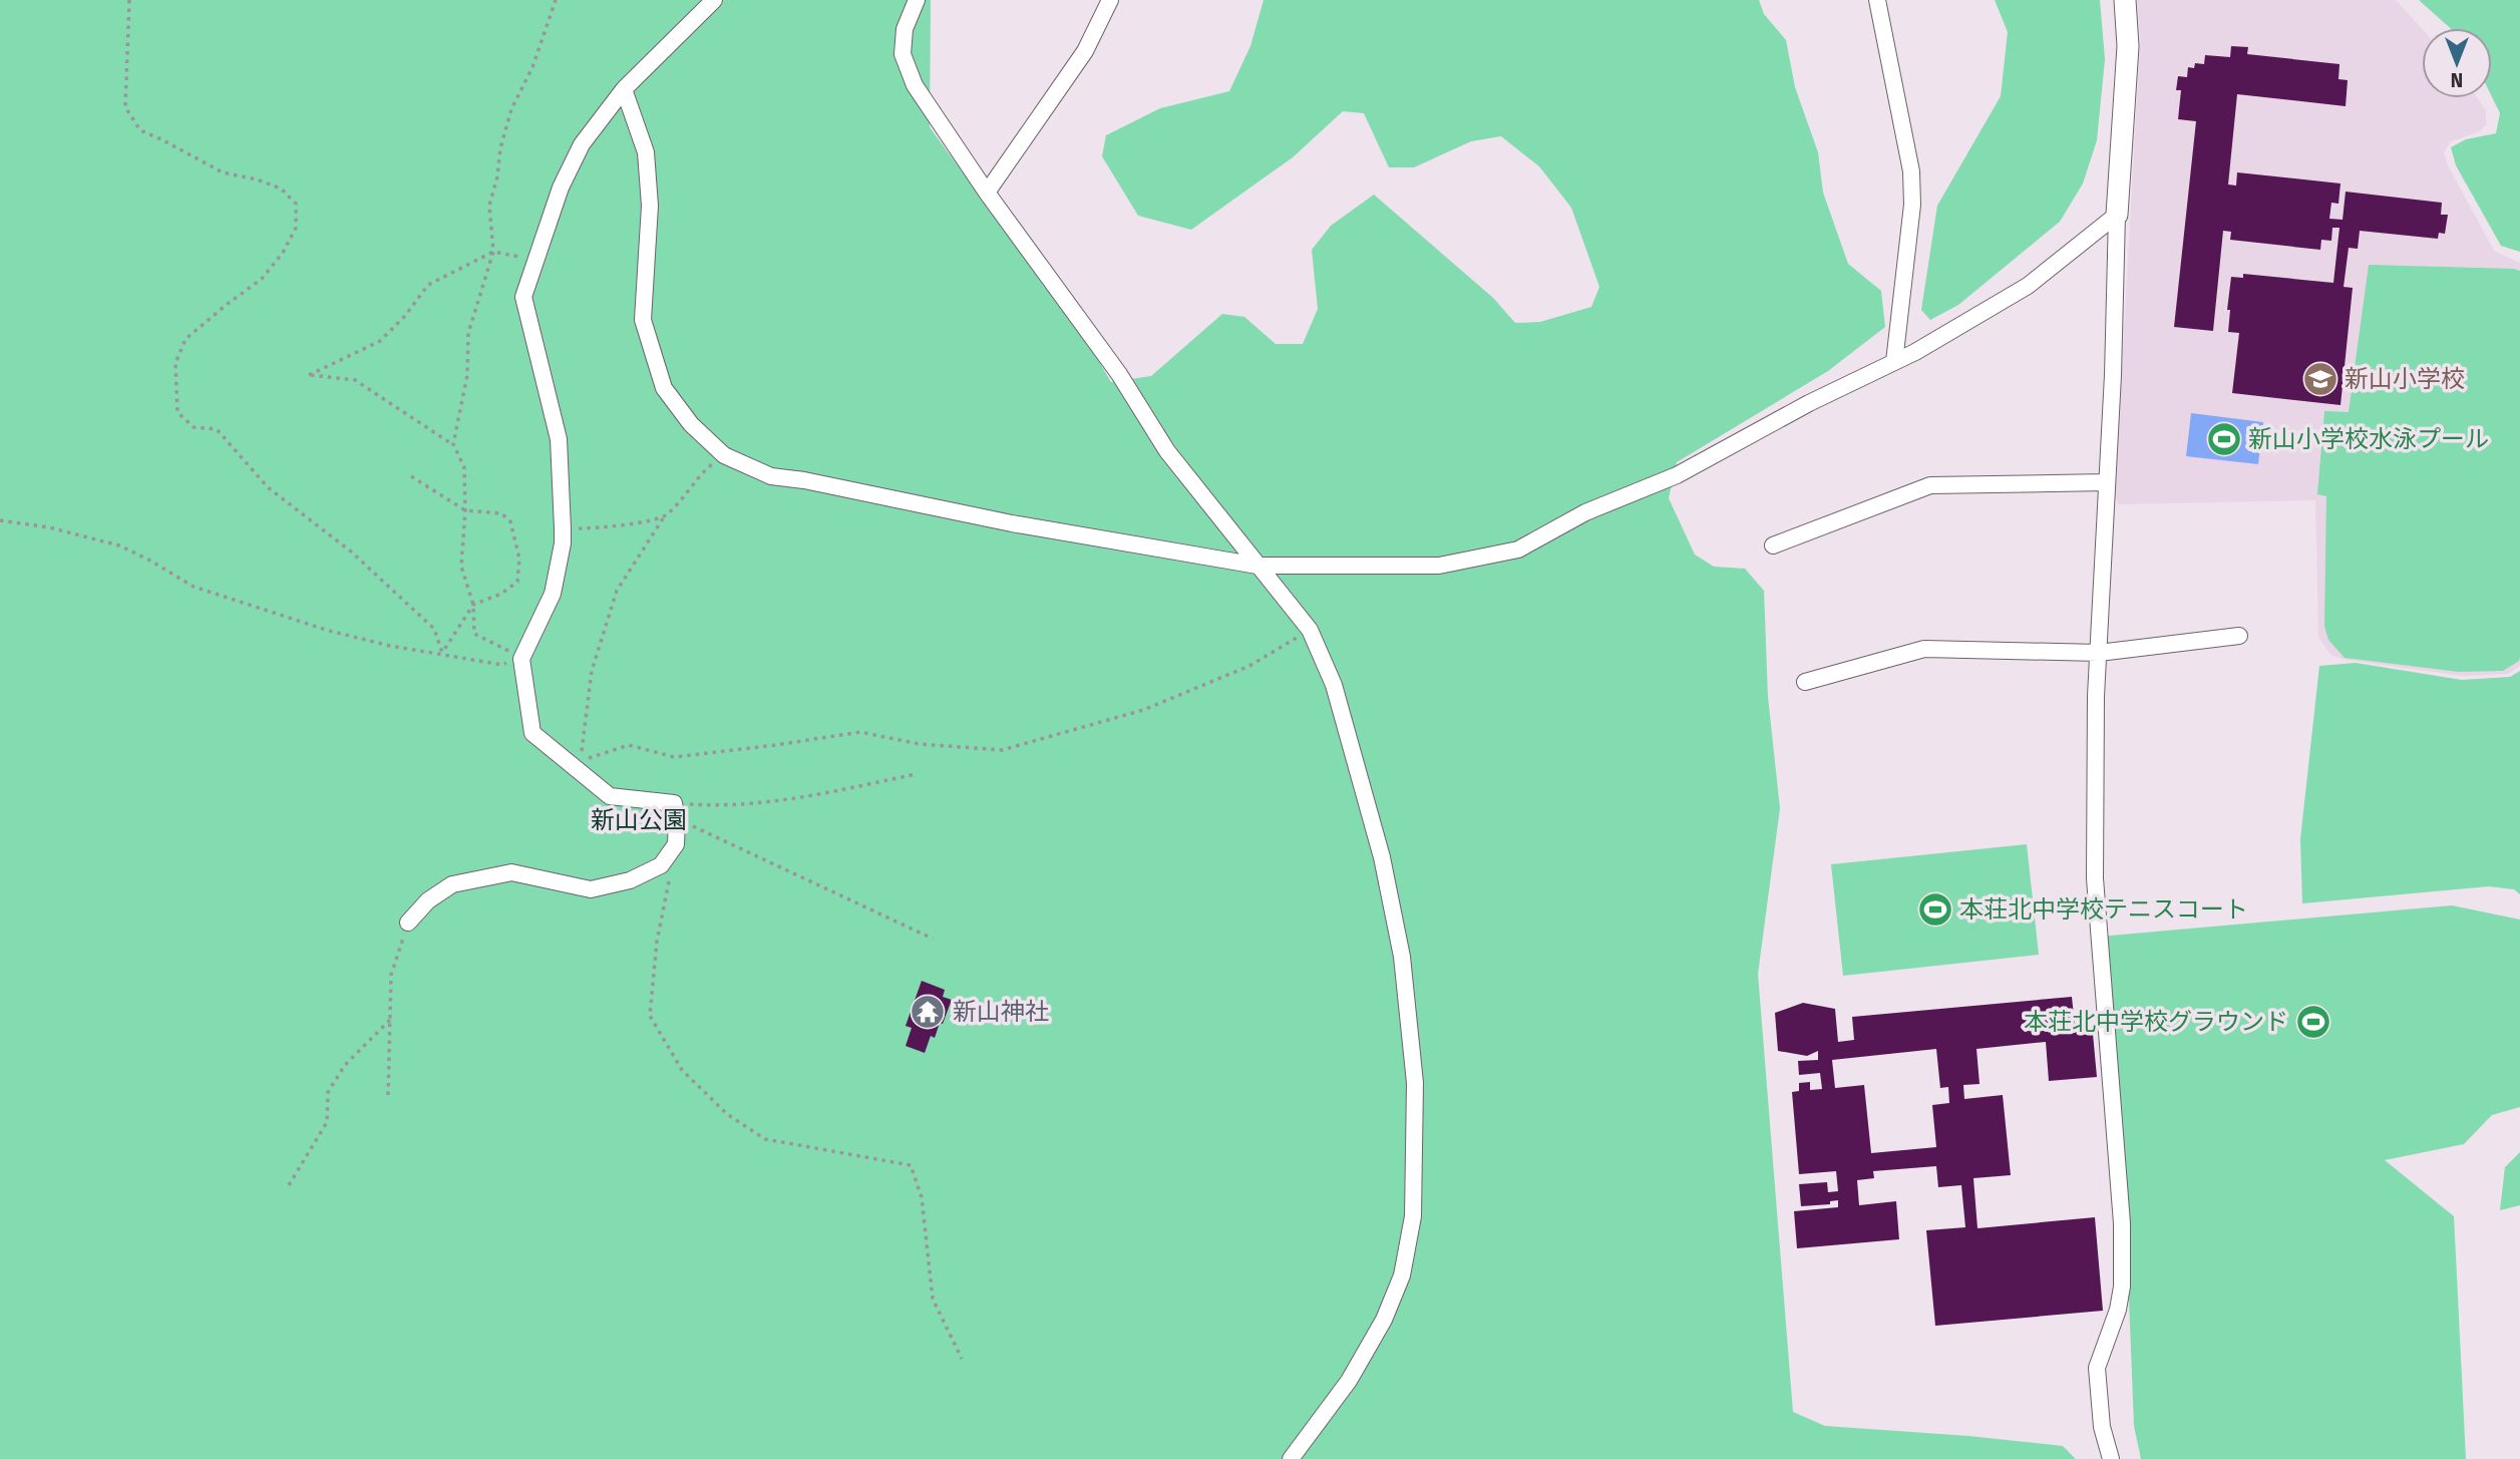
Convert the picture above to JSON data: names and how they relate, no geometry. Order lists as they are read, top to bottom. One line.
{"parks":["新山公園"],"places":{"school or university":["新山小学校"],"sports":["新山小学校水泳プール","本荘北中学校テニスコート","本荘北中学校グラウンド"],"temple":["新山神社"]},"north":"bottom"}
